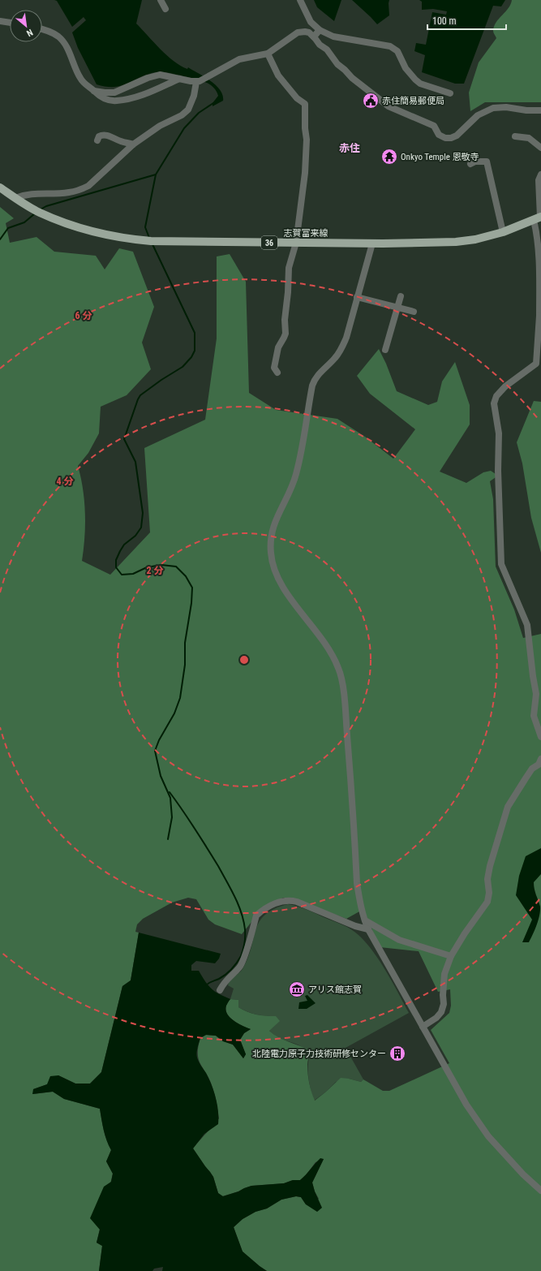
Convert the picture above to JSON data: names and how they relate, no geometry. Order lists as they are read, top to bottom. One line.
{"streets":{"main road":["志賀富来線","36"]},"districts":["赤住"],"places":{"public building":["赤住簡易郵便局"],"temple":["Onkyo Temple 恩敬寺"],"museum":["アリス館志賀"],"building":["北陸電力原子力技術研修センター"]},"scale_bar":"100 m","north":"bottom right","rings":["6 分","4 分","2 分"]}
